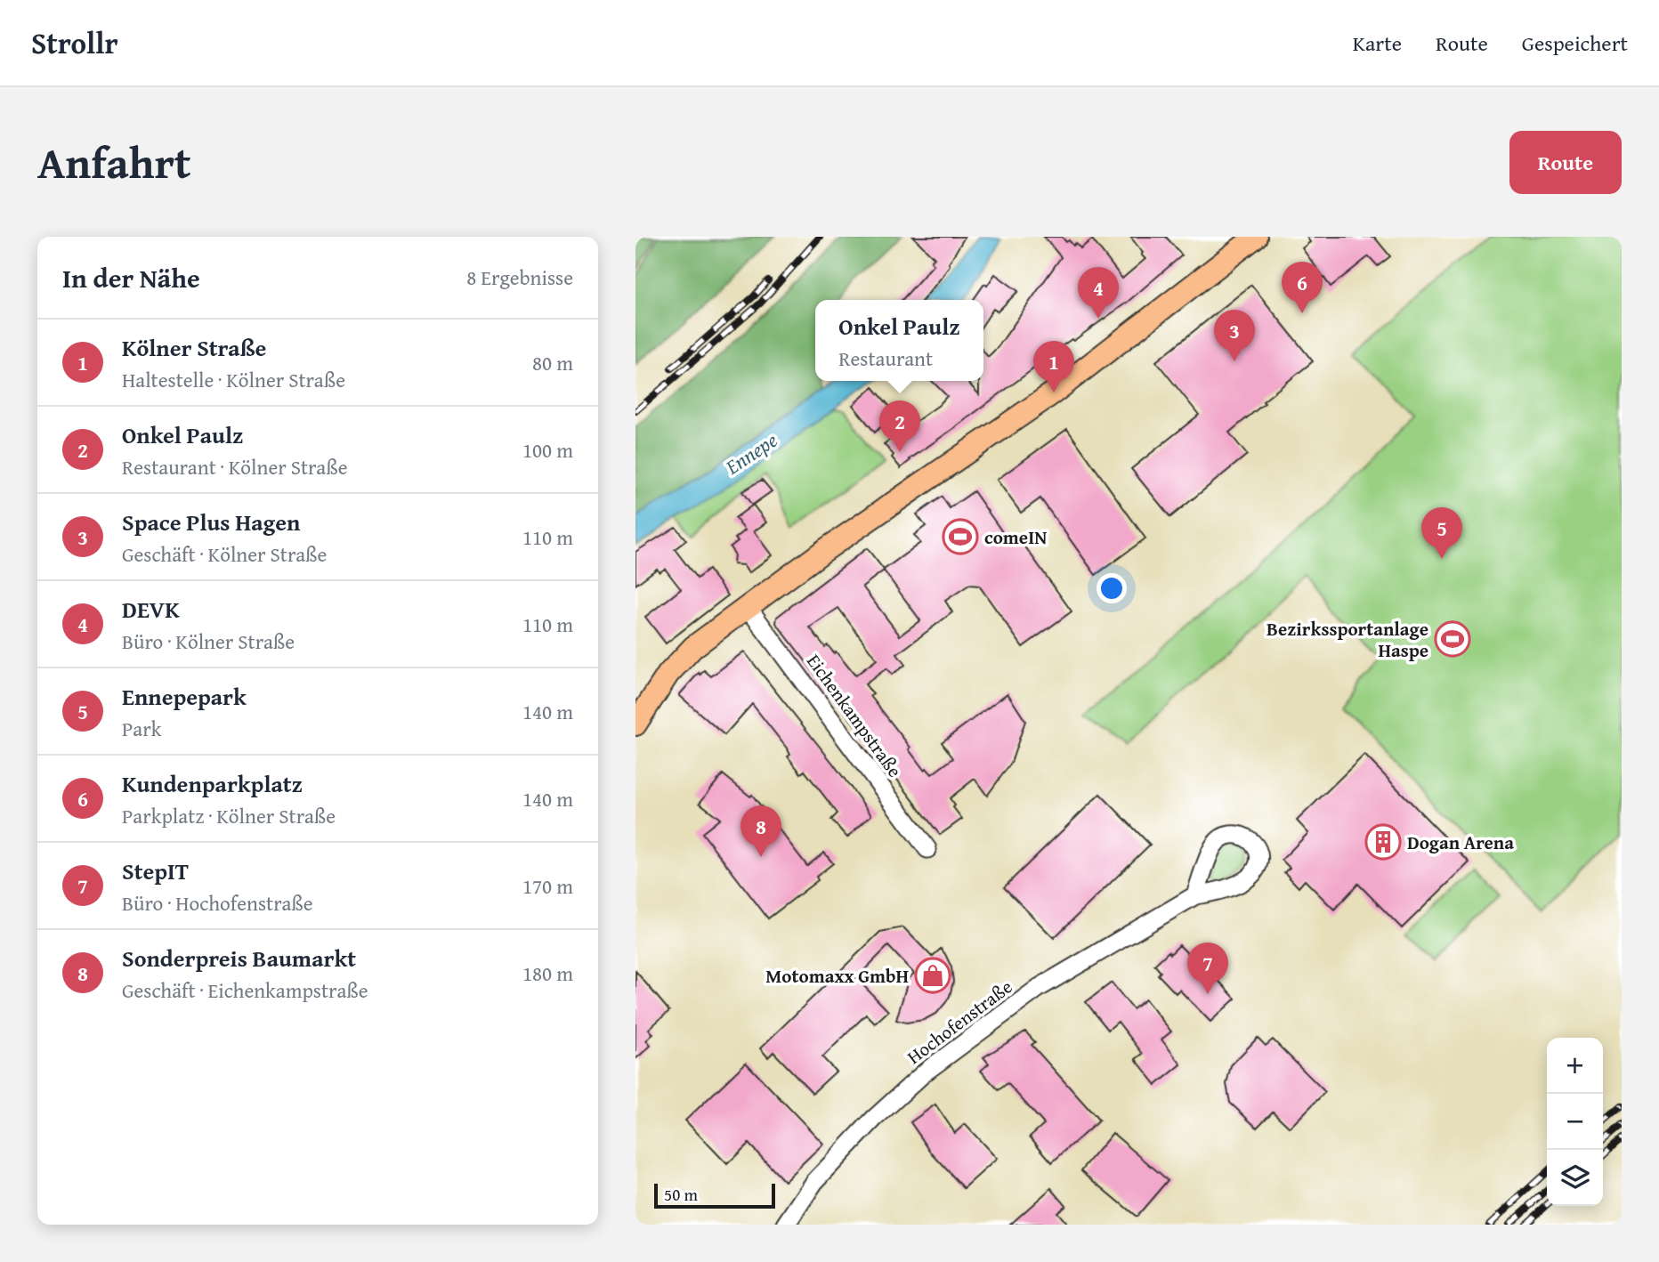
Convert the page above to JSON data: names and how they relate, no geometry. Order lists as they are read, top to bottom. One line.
{"streets":{"street":["Eichenkampstraße","Hochofenstraße"]},"water":["Ennepe"],"places":{"sports":["comeIN","Bezirkssportanlage Haspe"],"building":["Dogan Arena"],"shop":["Motomaxx GmbH"]},"scale_bar":"50 m","page":{"header":"Strollr","nav":["Karte","Route","Gespeichert"],"title":"Anfahrt","buttons":"Route","heading":["In der Nähe","8 Ergebnisse"],"pins":["6","4","3","1","2","5","8","7"],"popup":["Onkel Paulz","Restaurant"],"list":[{"mark":"1","name":"Kölner Straße","note":"Haltestelle · Kölner Straße","value":"80 m"},{"mark":"2","name":"Onkel Paulz","note":"Restaurant · Kölner Straße","value":"100 m"},{"mark":"3","name":"Space Plus Hagen","note":"Geschäft · Kölner Straße","value":"110 m"},{"mark":"4","name":"DEVK","note":"Büro · Kölner Straße","value":"110 m"},{"mark":"5","name":"Ennepepark","note":"Park","value":"140 m"},{"mark":"6","name":"Kundenparkplatz","note":"Parkplatz · Kölner Straße","value":"140 m"},{"mark":"7","name":"StepIT","note":"Büro · Hochofenstraße","value":"170 m"},{"mark":"8","name":"Sonderpreis Baumarkt","note":"Geschäft · Eichenkampstraße","value":"180 m"}],"map_buttons":["+","−"],"scale":"50 m"}}
